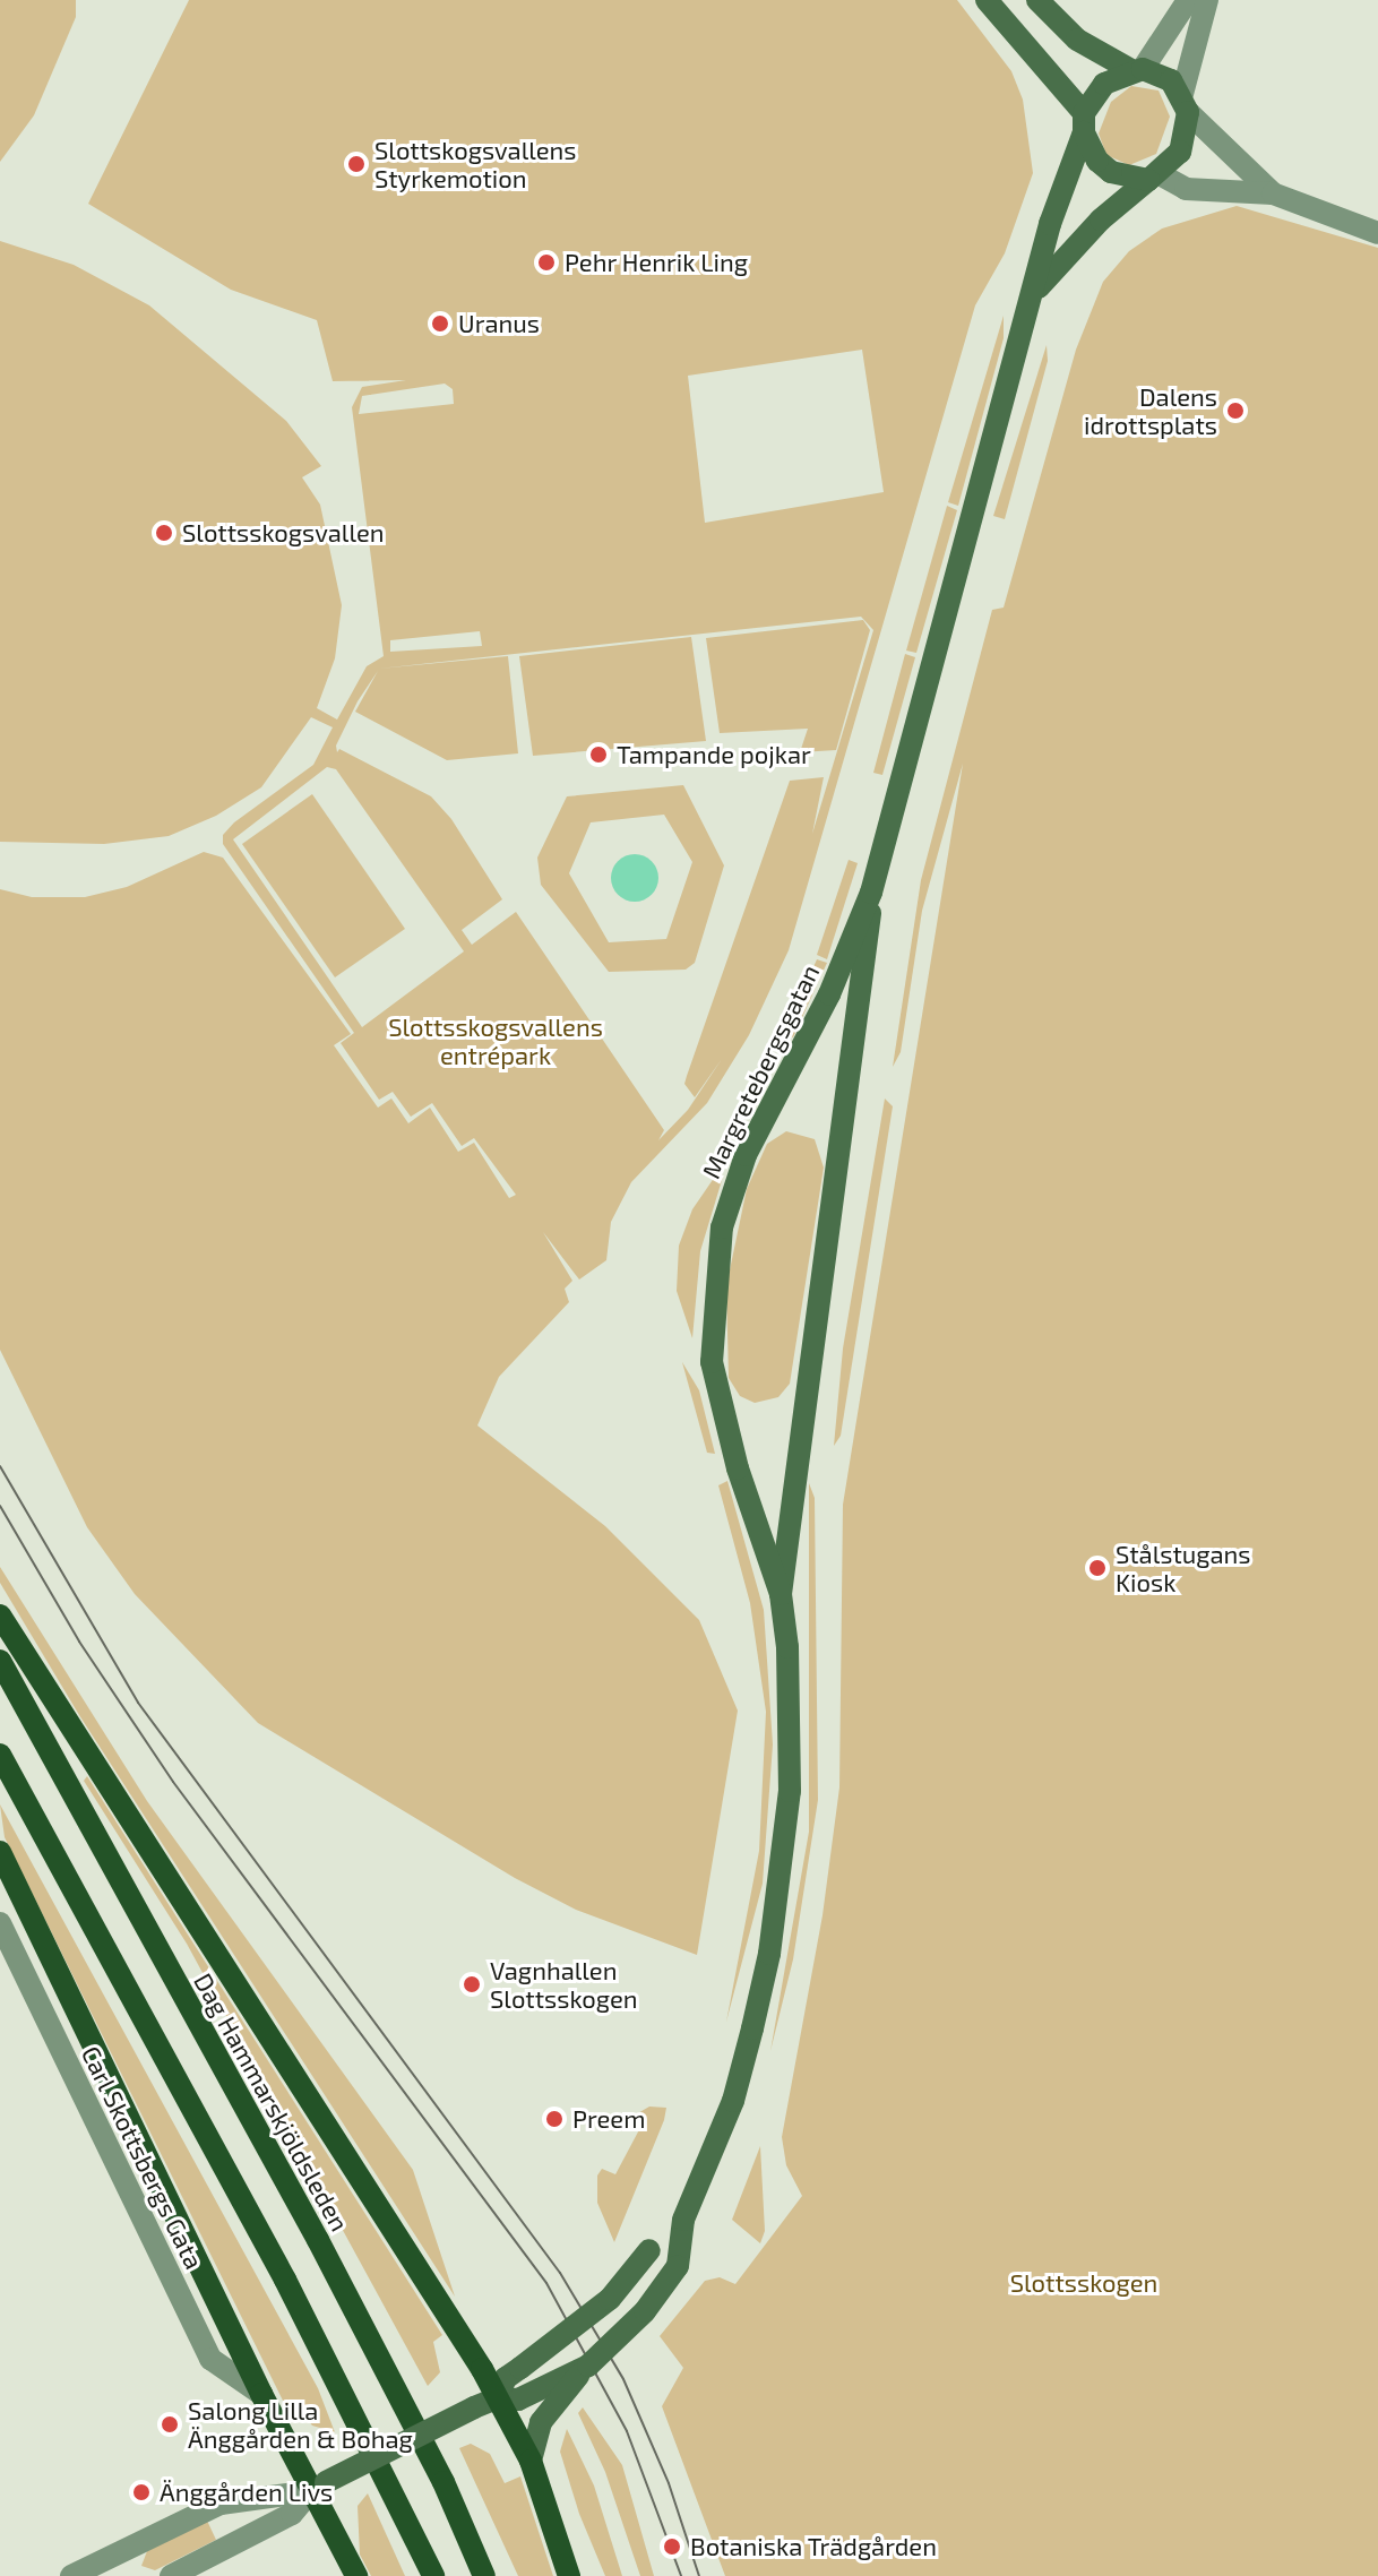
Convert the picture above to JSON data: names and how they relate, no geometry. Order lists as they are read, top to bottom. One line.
{"streets":{"main road":["Margretebergsgatan","Dag Hammarskjöldsleden"],"street":["Carl Skottsbergs Gata"]},"parks":["Slottsskogsvallens entrépark","Slottsskogen"],"places":["Slottskogsvallens Styrkemotion","Pehr Henrik Ling","Uranus","Dalens idrottsplats","Slottsskogsvallen","Tampande pojkar","Stålstugans Kiosk","Vagnhallen Slottsskogen","Preem","Salong Lilla Änggården & Bohag","Änggården Livs","Botaniska Trädgården"]}
